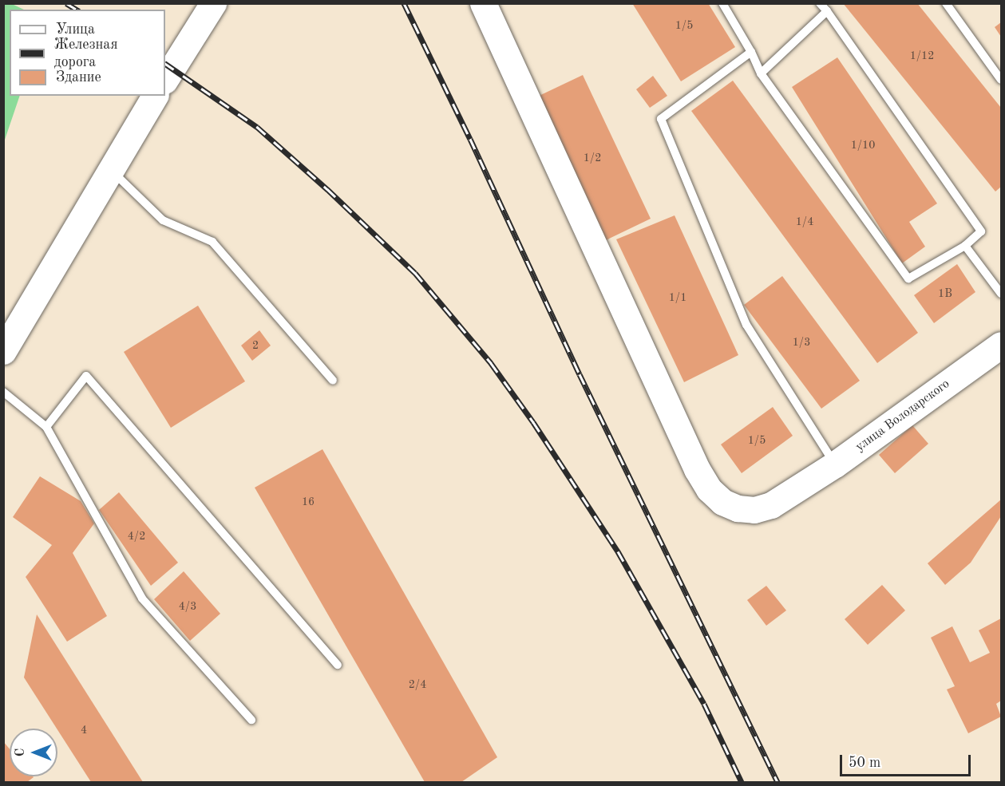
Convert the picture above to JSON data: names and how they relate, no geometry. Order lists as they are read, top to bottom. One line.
{"streets":{"main road":["улица Володарского"]},"house_numbers":["1/5","1/12","1/10","1/2","1/4","1В","1/1","1/3","2","1/5","16","4/2","4/3","2/4","4"],"legend":["Улица","Железная дорога","Здание"],"scale_bar":"50 m","north":"left"}
